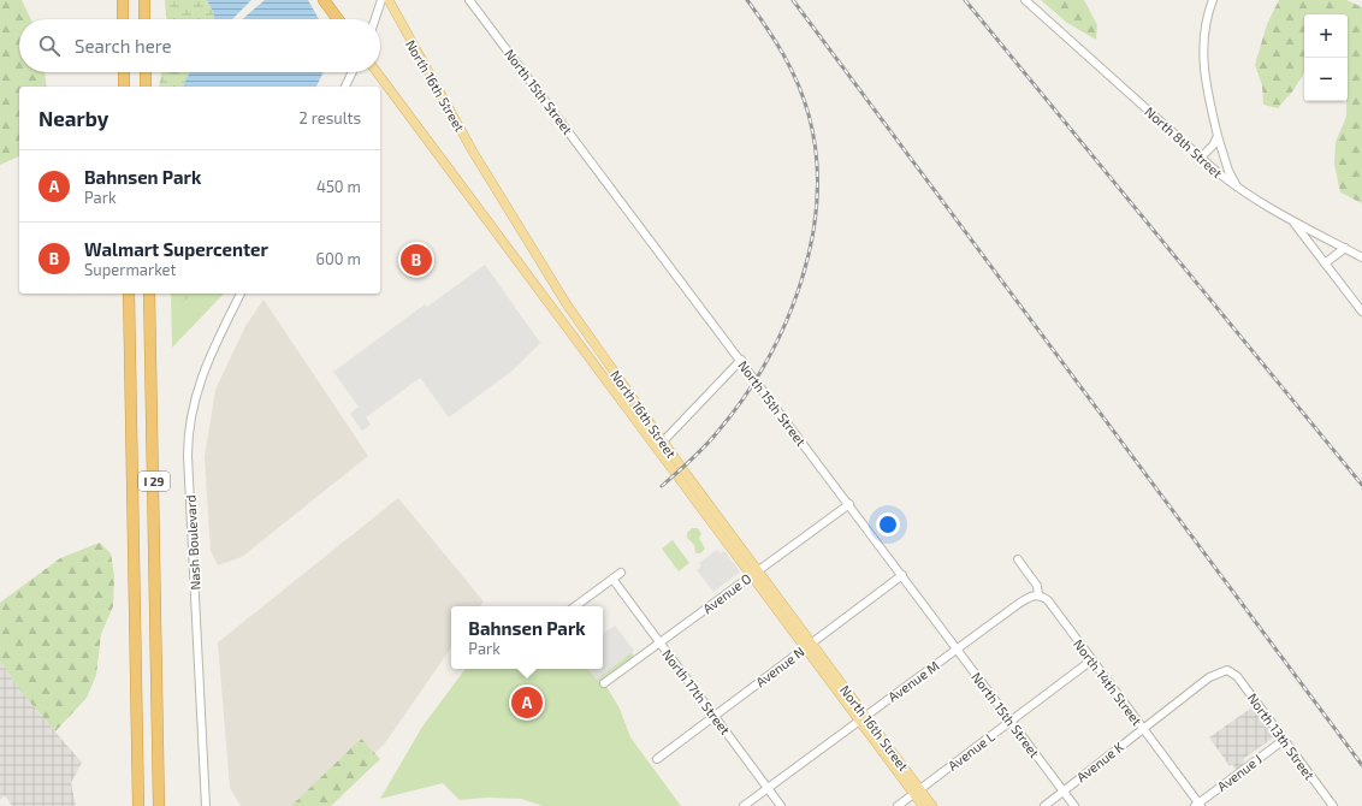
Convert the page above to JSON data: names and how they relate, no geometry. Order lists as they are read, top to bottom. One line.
{"streets":{"highway":["I 29"],"main road":["North 16th Street"],"street":["North 15th Street","North 8th Street","Nash Boulevard","Avenue O","Avenue N","Avenue M","North 14th Street","North 17th Street","North 13th Street","Avenue L","Avenue K","Avenue J"]},"crossings":[["North 16th Street","Avenue O"],["North 16th Street","Avenue N"],["North 16th Street","Avenue M"],["North 16th Street","Avenue L"],["North 15th Street","Avenue O"],["North 15th Street","Avenue N"],["North 15th Street","Avenue M"],["North 15th Street","Avenue L"],["North 15th Street","Avenue K"],["Avenue O","North 17th Street"],["Avenue N","North 17th Street"],["Avenue M","North 14th Street"],["Avenue M","North 17th Street"],["North 14th Street","Avenue L"],["North 14th Street","Avenue K"],["North 14th Street","Avenue J"],["North 13th Street","Avenue K"],["North 13th Street","Avenue J"]],"page":{"map_buttons":["+","−"],"search":"Search here","heading":["Nearby","2 results"],"list":[{"mark":"A","name":"Bahnsen Park","note":"Park","value":"450 m"},{"mark":"B","name":"Walmart Supercenter","note":"Supermarket","value":"600 m"}],"pins":["B","A"],"popup":["Bahnsen Park","Park"]}}
